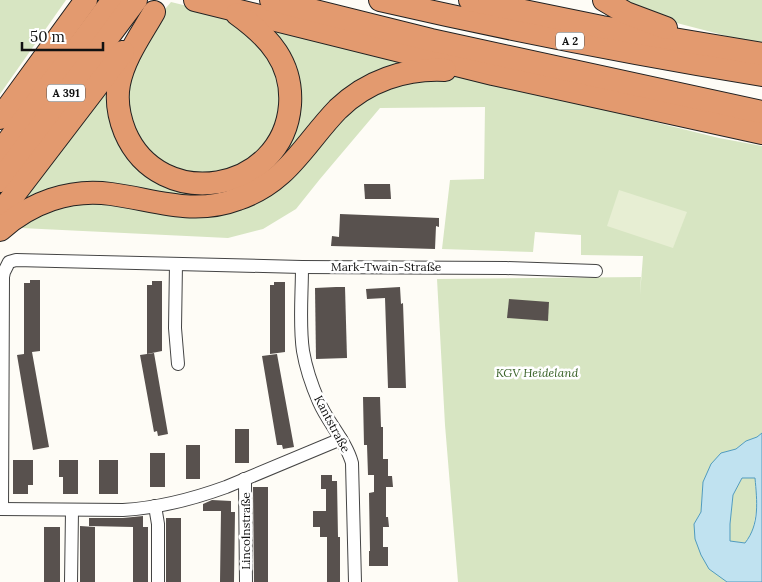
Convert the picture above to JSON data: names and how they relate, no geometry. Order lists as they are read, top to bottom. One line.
{"streets":{"highway":["A 2","A 391"],"street":["Mark-Twain-Straße","Kantstraße","Lincolnstraße"]},"crossings":[["Mark-Twain-Straße","Kantstraße"],["Mark-Twain-Straße","Lincolnstraße"],["Kantstraße","Lincolnstraße"]],"parks":["KGV Heideland"],"scale_bar":"50 m"}
